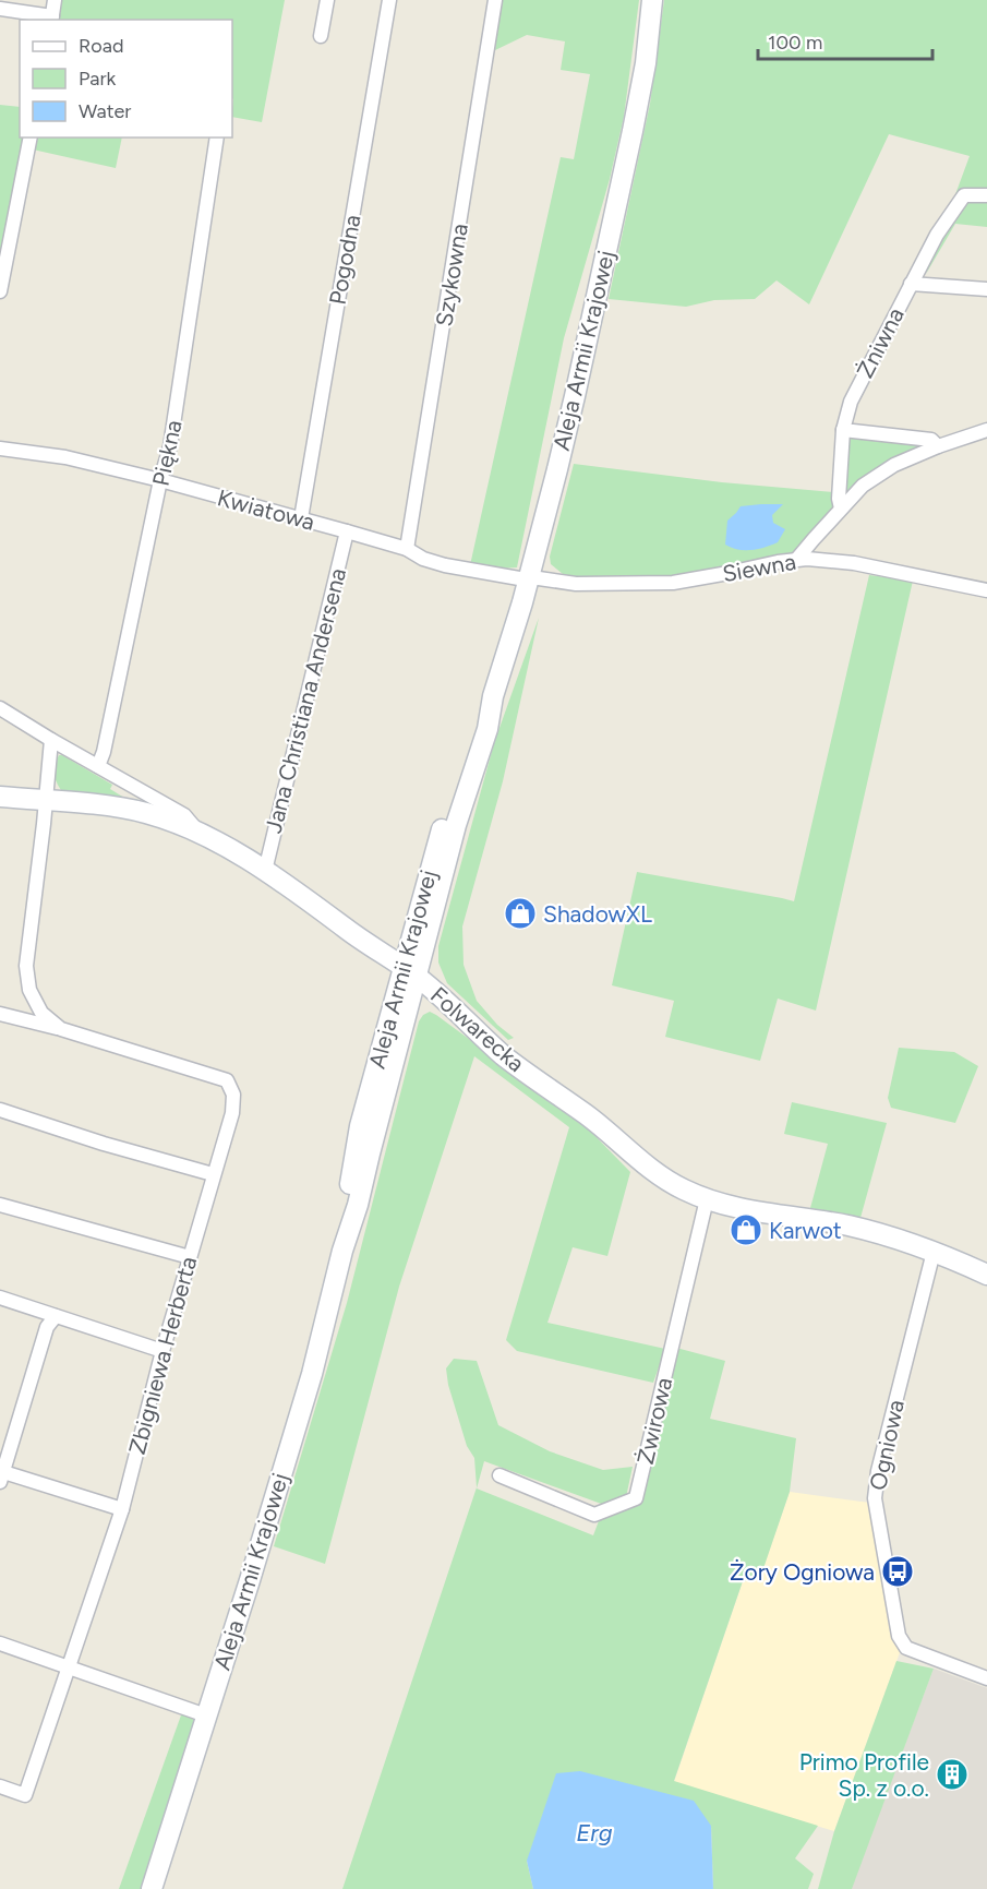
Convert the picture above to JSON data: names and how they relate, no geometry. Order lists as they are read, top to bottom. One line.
{"streets":{"main road":["Aleja Armii Krajowej","Folwarecka"],"street":["Pogodna","Szykowna","Żniwna","Piękna","Kwiatowa","Siewna","Jana Christiana Andersena","Zbigniewa Herberta","Żwirowa","Ogniowa"]},"crossings":[["Pogodna","Kwiatowa"],["Szykowna","Kwiatowa"],["Aleja Armii Krajowej","Kwiatowa"],["Aleja Armii Krajowej","Siewna"],["Aleja Armii Krajowej","Folwarecka"],["Piękna","Kwiatowa"],["Piękna","Folwarecka"],["Kwiatowa","Siewna"],["Kwiatowa","Jana Christiana Andersena"],["Jana Christiana Andersena","Folwarecka"],["Folwarecka","Zbigniewa Herberta"],["Folwarecka","Żwirowa"],["Folwarecka","Ogniowa"]],"water":["Erg"],"places":{"shop":["ShadowXL","Karwot"],"bus stop":["Żory Ogniowa"],"building":["Primo Profile Sp. z o.o."]},"legend":["Road","Park","Water"],"scale_bar":"100 m"}
